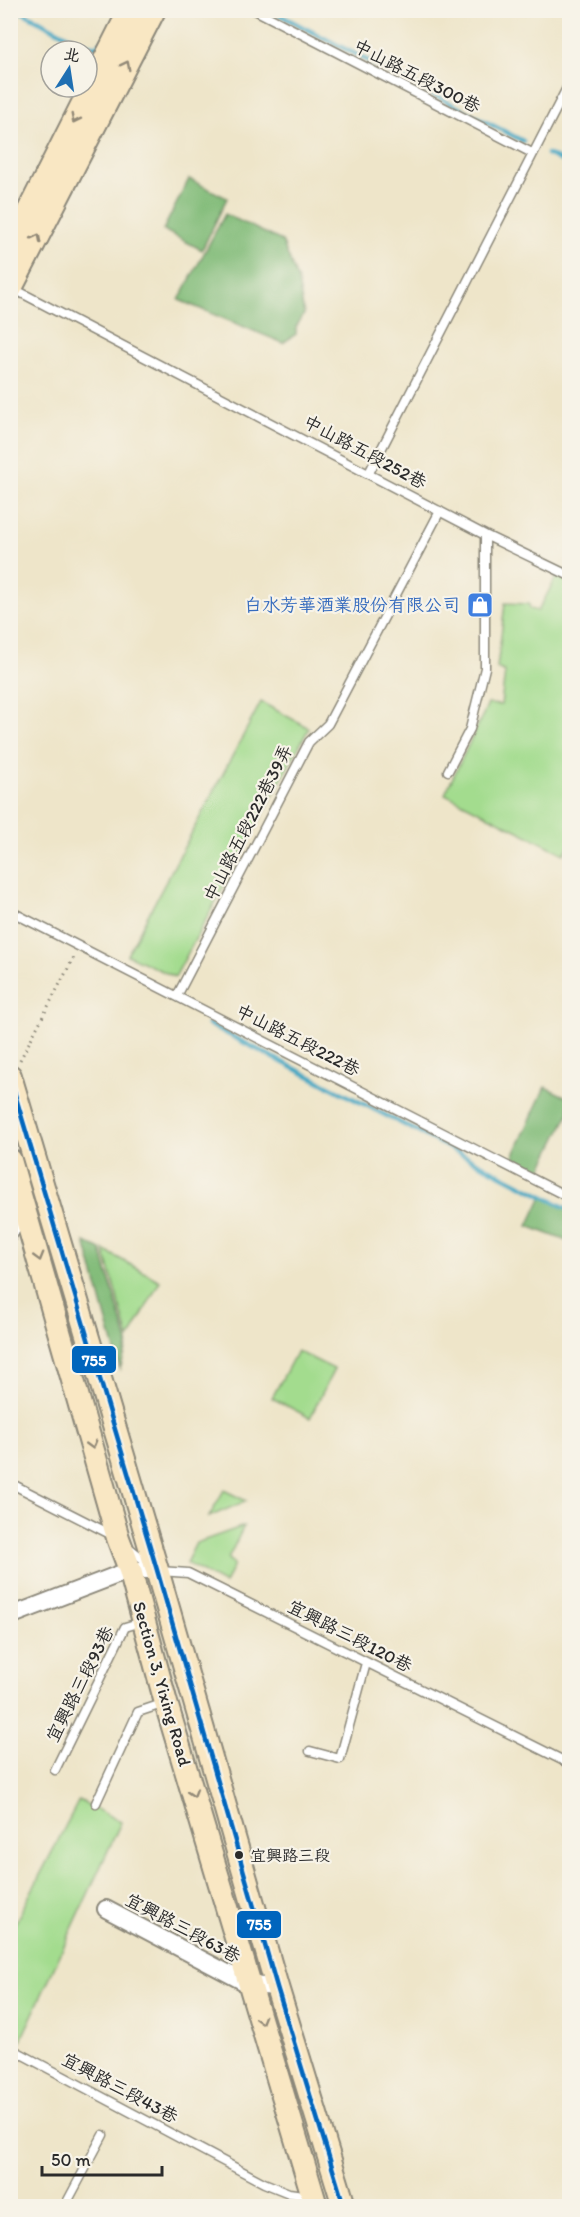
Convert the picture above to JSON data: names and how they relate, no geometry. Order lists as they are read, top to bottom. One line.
{"streets":{"street":["Section 3, Yixing Road","宜興路三段63巷"],"lane":["中山路五段300巷","中山路五段252巷","中山路五段222巷39弄","中山路五段222巷","宜興路三段120巷","宜興路三段93巷","宜興路三段43巷"]},"crossings":[["中山路五段252巷","中山路五段222巷39弄"],["中山路五段222巷39弄","中山路五段222巷"],["宜興路三段120巷","Section 3, Yixing Road"],["宜興路三段93巷","Section 3, Yixing Road"],["Section 3, Yixing Road","宜興路三段63巷"],["Section 3, Yixing Road","宜興路三段43巷"]],"places":{"shop":["白水芳華酒業股份有限公司"],"other":["宜興路三段"]},"lines":["transit line 755"],"scale_bar":"50 m","north":"top"}
